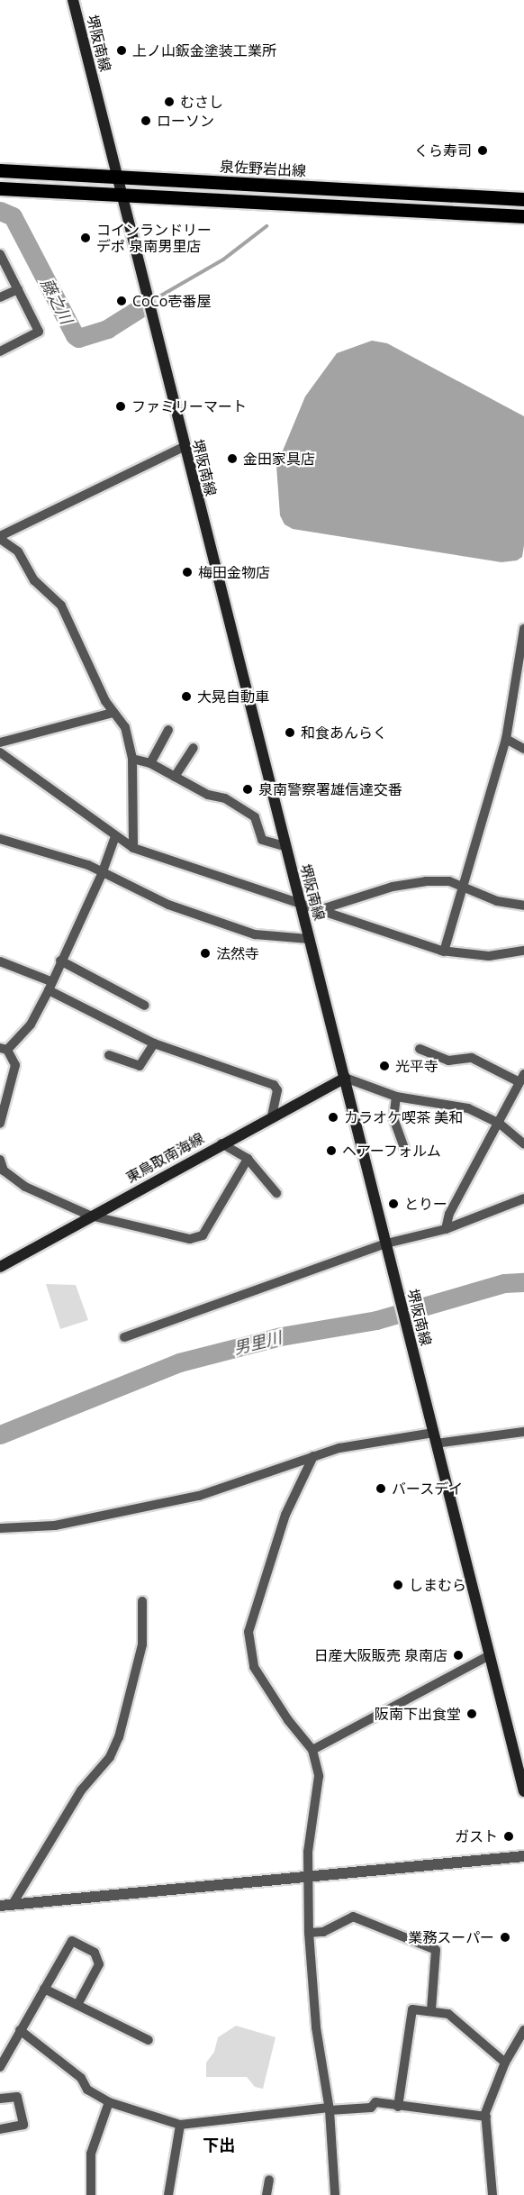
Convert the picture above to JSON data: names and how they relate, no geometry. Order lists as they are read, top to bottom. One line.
{"streets":{"main road":["堺阪南線","泉佐野岩出線","東鳥取南海線"]},"crossings":[["堺阪南線","泉佐野岩出線"],["堺阪南線","東鳥取南海線"]],"districts":["下出"],"water":["藤之川","男里川"],"places":["上ノ山鈑金塗装工業所","むさし","ローソン","くら寿司","コインランドリー デポ 泉南男里店","CoCo壱番屋","ファミリーマート","金田家具店","梅田金物店","大晃自動車","和食あんらく","泉南警察署雄信達交番","法然寺","光平寺","カラオケ喫茶 美和","ヘアーフォルム","とりー","バースデイ","しまむら","日産大阪販売 泉南店","阪南下出食堂","ガスト","業務スーパー"]}
